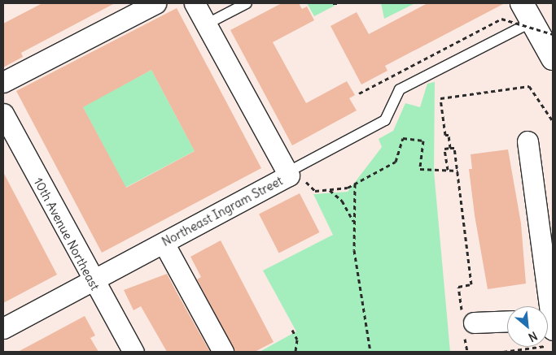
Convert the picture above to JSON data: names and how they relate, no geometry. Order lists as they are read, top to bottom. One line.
{"streets":{"street":["Northeast Ingram Street","10th Avenue Northeast"]},"crossings":[["Northeast Ingram Street","10th Avenue Northeast"]],"north":"bottom right"}
